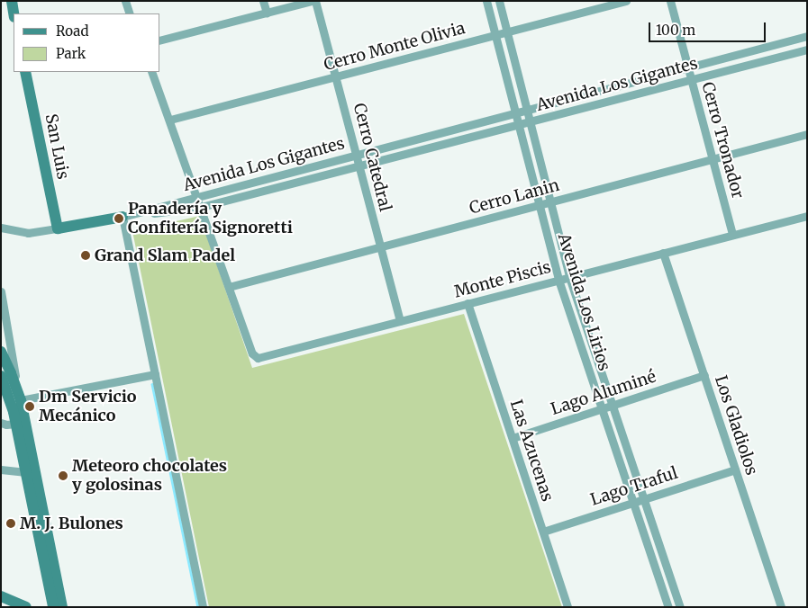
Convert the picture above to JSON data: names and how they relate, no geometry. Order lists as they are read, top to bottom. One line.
{"streets":{"main road":["San Luis"],"street":["Cerro Monte Olivia","Avenida Los Gigantes","Cerro Tronador","Cerro Catedral","Cerro Lanin","Monte Piscis","Avenida Los Lirios","Lago Aluminé","Los Gladiolos","Las Azucenas","Lago Traful"]},"crossings":[["Cerro Monte Olivia","Cerro Catedral"],["Cerro Monte Olivia","Avenida Los Lirios"],["Avenida Los Gigantes","Cerro Tronador"],["Avenida Los Gigantes","Cerro Catedral"],["Avenida Los Gigantes","Avenida Los Lirios"],["Cerro Tronador","Cerro Lanin"],["Cerro Tronador","Monte Piscis"],["Cerro Catedral","Cerro Lanin"],["Cerro Catedral","Monte Piscis"],["Cerro Lanin","Monte Piscis"],["Cerro Lanin","Avenida Los Lirios"],["Monte Piscis","Avenida Los Lirios"],["Monte Piscis","Los Gladiolos"],["Monte Piscis","Las Azucenas"],["Avenida Los Lirios","Lago Aluminé"],["Avenida Los Lirios","Lago Traful"],["Lago Aluminé","Los Gladiolos"],["Lago Aluminé","Las Azucenas"],["Los Gladiolos","Lago Traful"],["Las Azucenas","Lago Traful"]],"places":["Panadería y Confitería Signoretti","Grand Slam Padel","Dm Servicio Mecánico","Meteoro chocolates y golosinas","M. J. Bulones"],"legend":["Road","Park"],"scale_bar":"100 m"}
